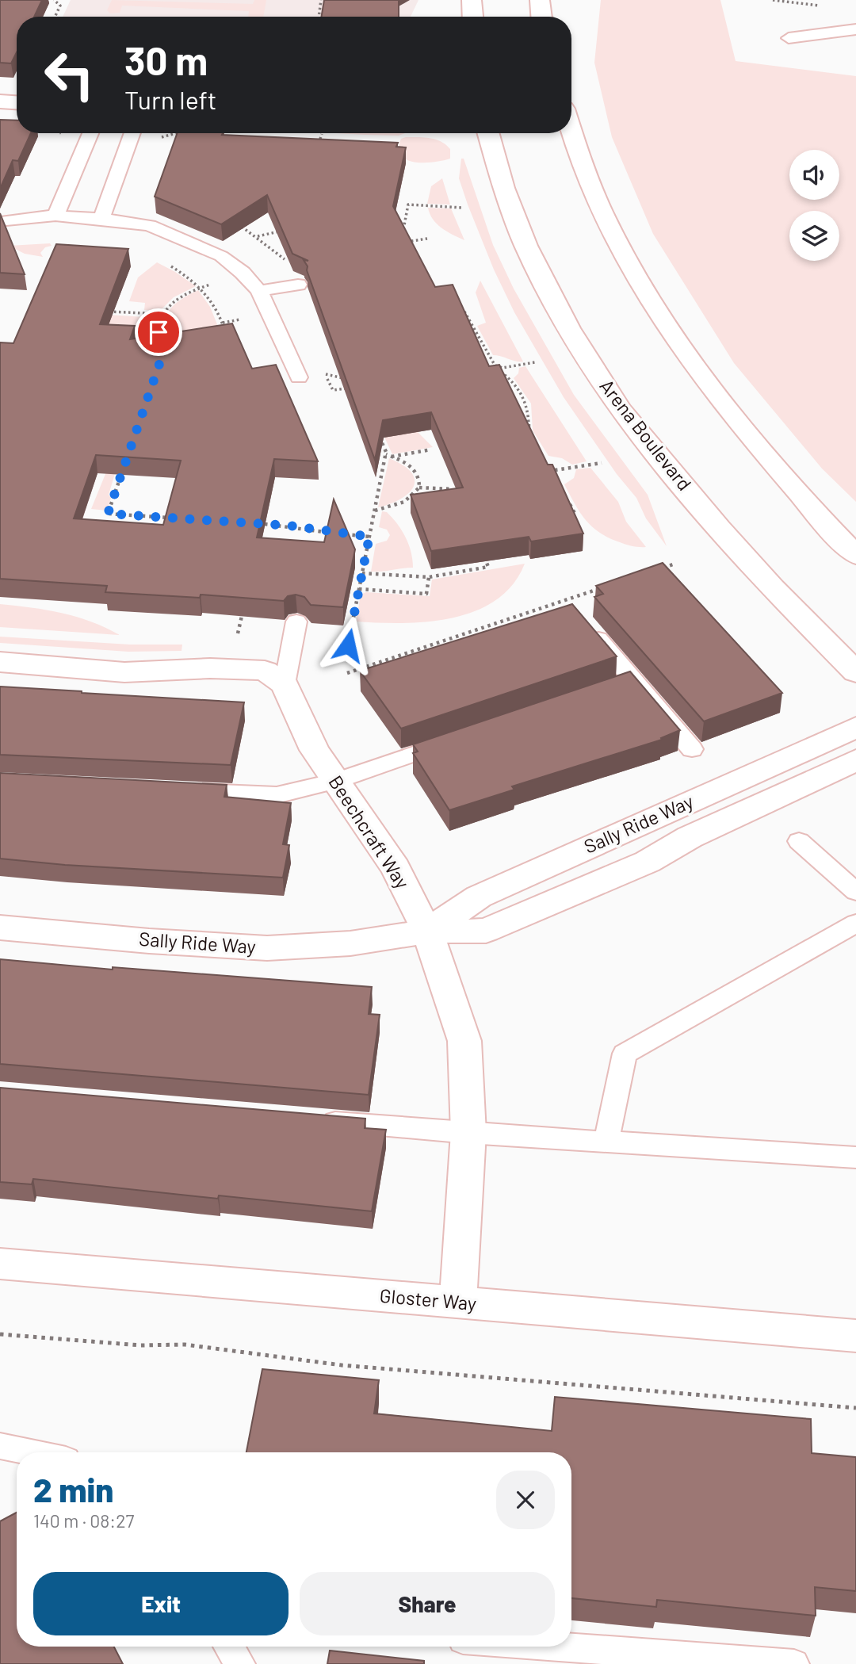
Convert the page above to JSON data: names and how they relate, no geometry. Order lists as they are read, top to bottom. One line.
{"streets":{"street":["Arena Boulevard","Sally Ride Way","Beechcraft Way","Gloster Way"]},"crossings":[["Sally Ride Way","Beechcraft Way"],["Beechcraft Way","Gloster Way"]],"page":{"turn":["30 m","Turn left"],"heading":["2 min","140 m · 08:27"],"buttons":["Exit","Share"]}}
